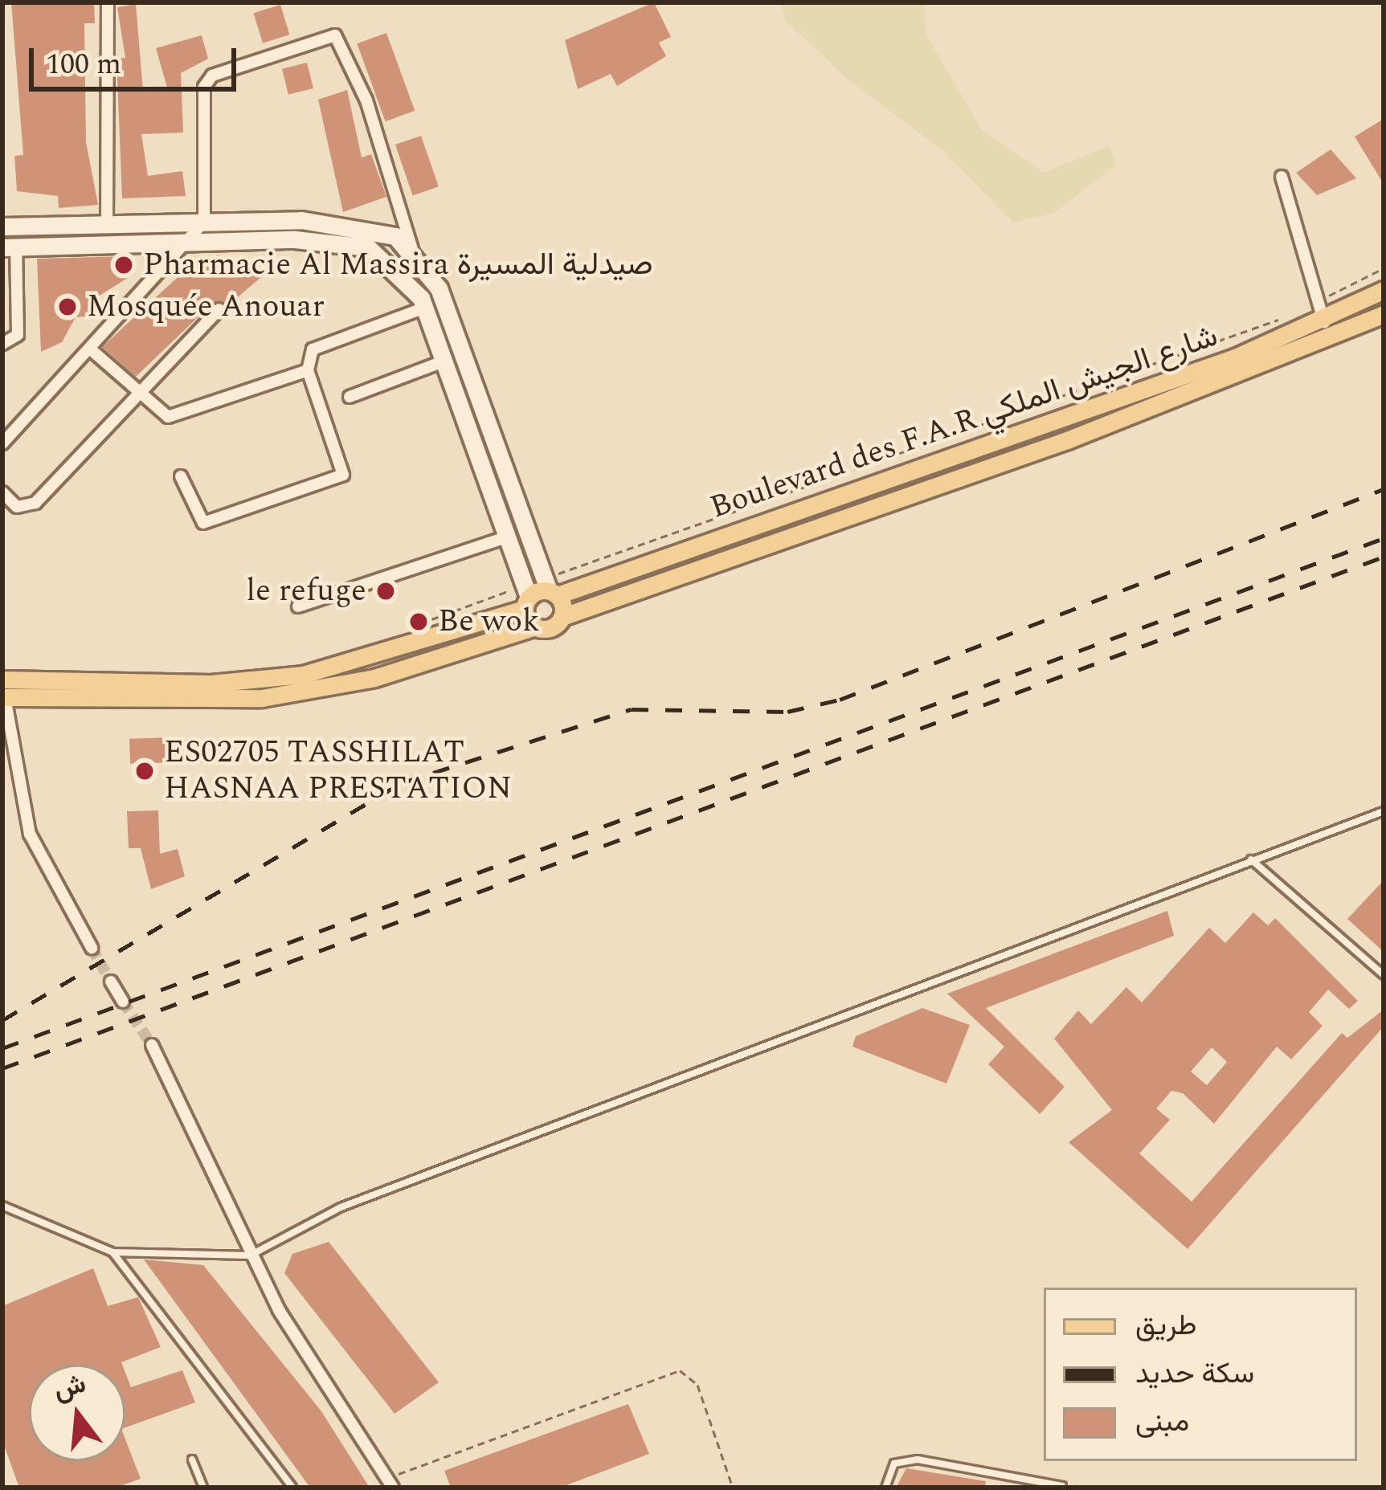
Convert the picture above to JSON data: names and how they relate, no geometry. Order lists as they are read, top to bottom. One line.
{"streets":{"main road":["Boulevard des F.A.R شارع الجيش الملكي"]},"places":["Pharmacie Al Massira صيدلية المسيرة","Mosquée Anouar","le refuge","Be wok","ES02705 TASSHILAT HASNAA PRESTATION"],"legend":["طريق","سكة حديد","مبنى"],"scale_bar":"100 m","north":"top"}
